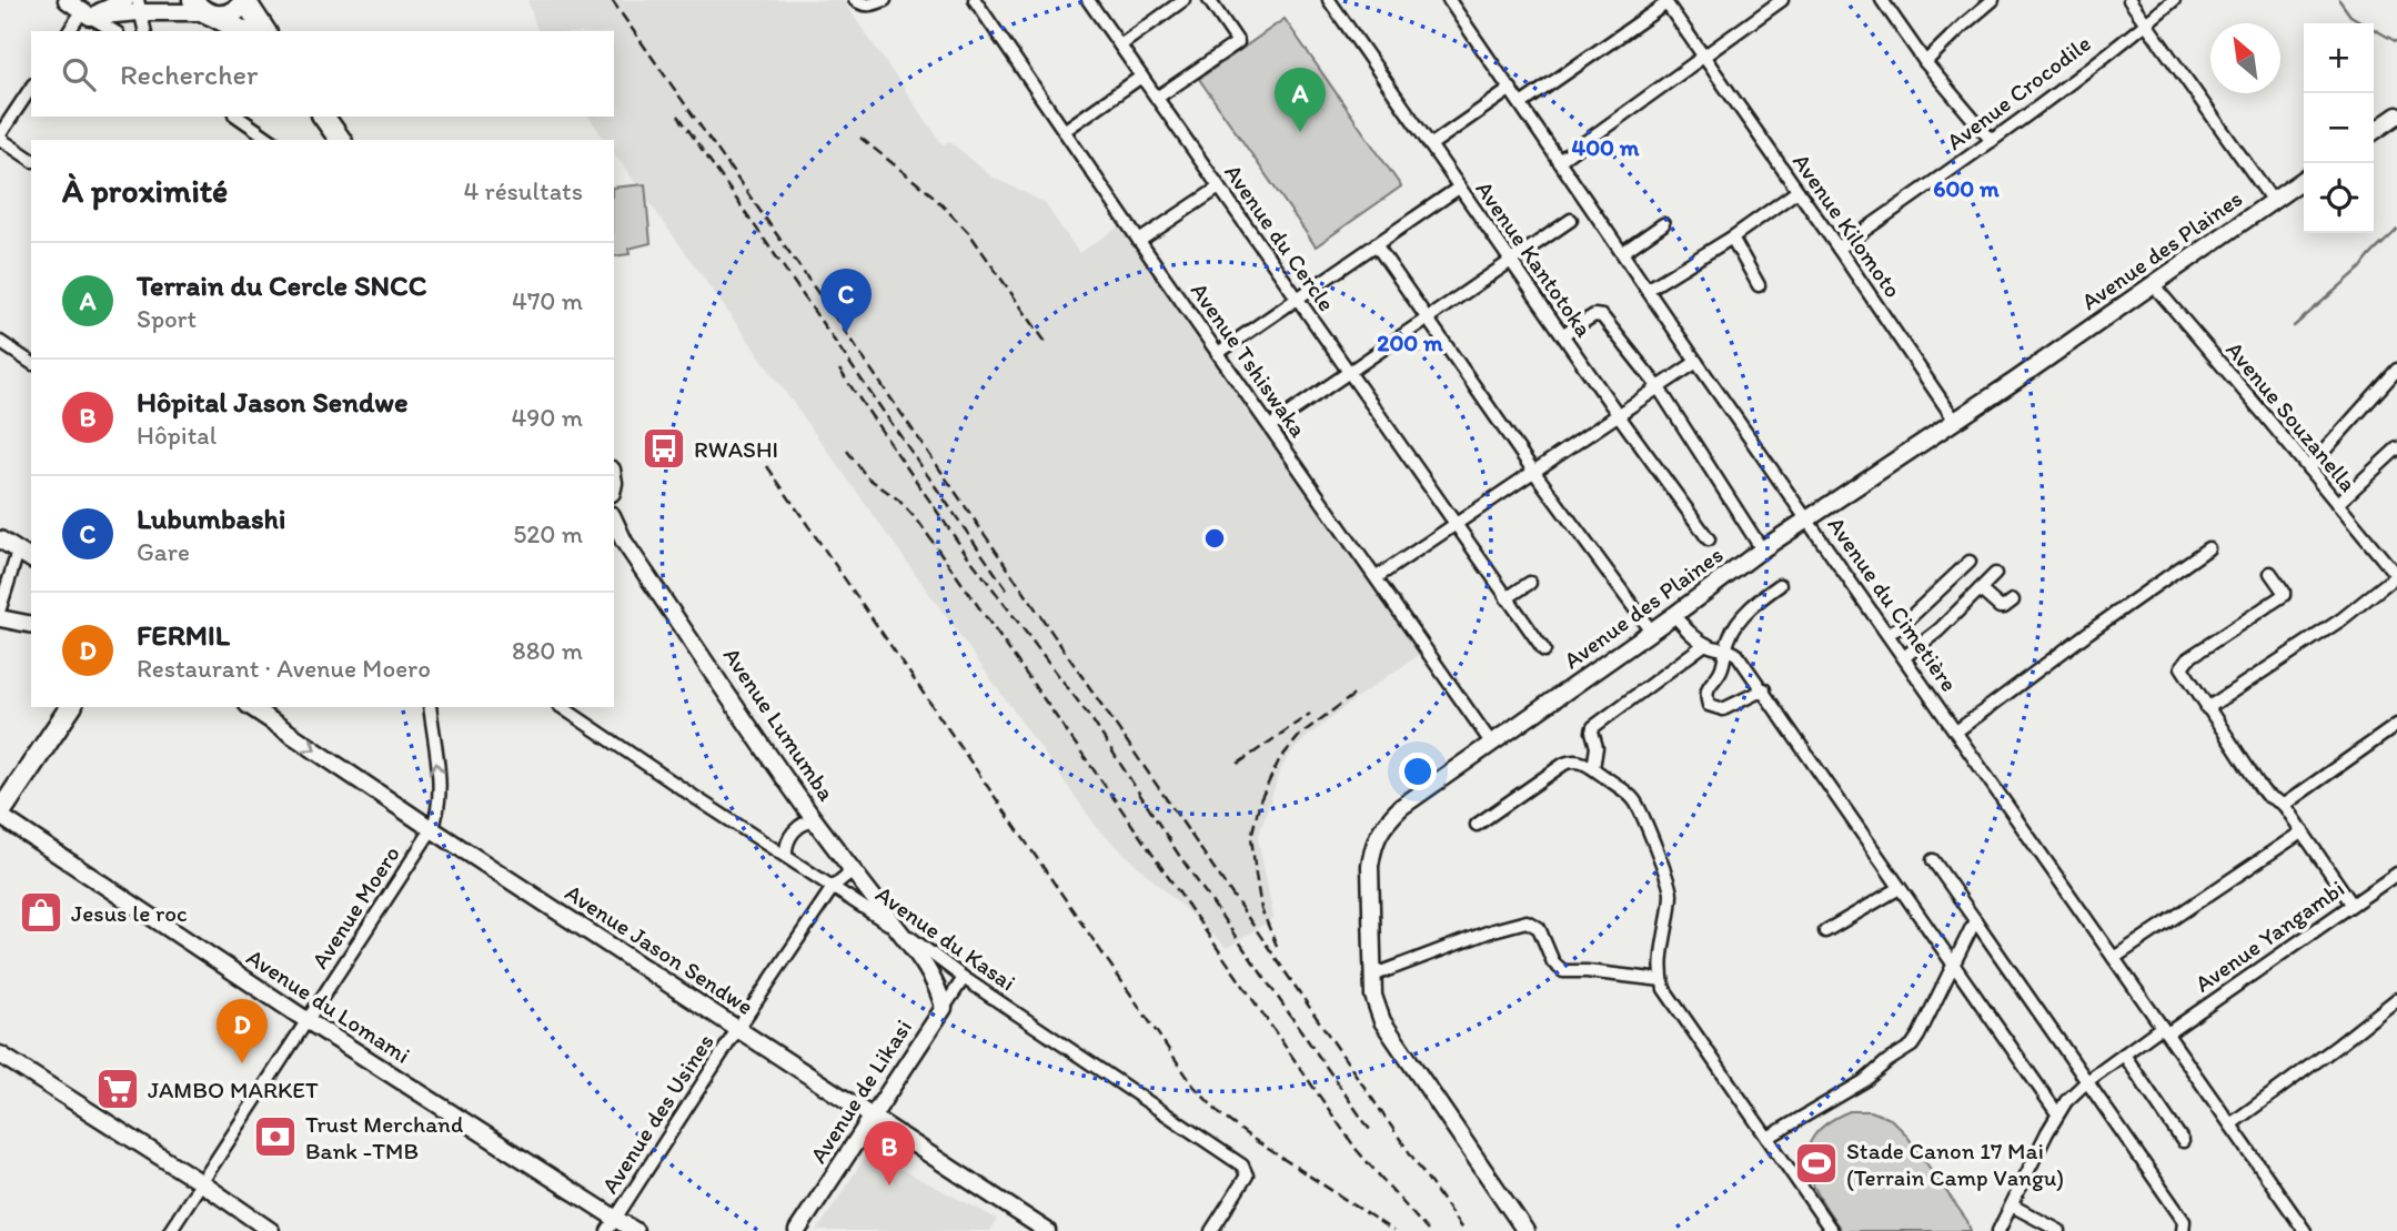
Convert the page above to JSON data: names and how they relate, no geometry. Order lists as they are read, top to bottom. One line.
{"streets":{"main road":["Avenue des Plaines","Avenue Lumumba","Avenue Jason Sendwe","Avenue du Lomami","Avenue de Likasi"],"street":["Avenue Crocodile","Avenue Kilomoto","Avenue du Cercle","Avenue Kantotoka","Avenue Tshiswaka","Avenue Souzanella","Avenue du Cimetière","Avenue Moero","Avenue Yangambi","Avenue du Kasai","Avenue des Usines"]},"crossings":[["Avenue Crocodile","Avenue Kilomoto"],["Avenue Kilomoto","Avenue des Plaines"],["Avenue des Plaines","Avenue Tshiswaka"],["Avenue des Plaines","Avenue Souzanella"],["Avenue des Plaines","Avenue du Cimetière"],["Avenue du Cimetière","Avenue Yangambi"],["Avenue Lumumba","Avenue du Kasai"],["Avenue Lumumba","Avenue de Likasi"],["Avenue Lumumba","Avenue des Usines"],["Avenue Moero","Avenue Jason Sendwe"],["Avenue Moero","Avenue du Lomami"],["Avenue du Kasai","Avenue de Likasi"],["Avenue du Kasai","Avenue des Usines"],["Avenue Jason Sendwe","Avenue de Likasi"],["Avenue Jason Sendwe","Avenue des Usines"],["Avenue du Lomami","Avenue des Usines"]],"places":{"bus stop":["RWASHI"],"shop":["Jesus le roc"],"supermarket":["JAMBO MARKET"],"bank":["Trust Merchand Bank -TMB"],"sports":["Stade Canon 17 Mai (Terrain Camp Vangu)"]},"north":"top left","page":{"map_buttons":["+","−"],"search":"Rechercher","pins":["A","C","D","B"],"heading":["À proximité","4 résultats"],"list":[{"mark":"A","name":"Terrain du Cercle SNCC","note":"Sport","value":"470 m"},{"mark":"B","name":"Hôpital Jason Sendwe","note":"Hôpital","value":"490 m"},{"mark":"C","name":"Lubumbashi","note":"Gare","value":"520 m"},{"mark":"D","name":"FERMIL","note":"Restaurant · Avenue Moero","value":"880 m"}]},"rings":["400 m","600 m","200 m"]}
